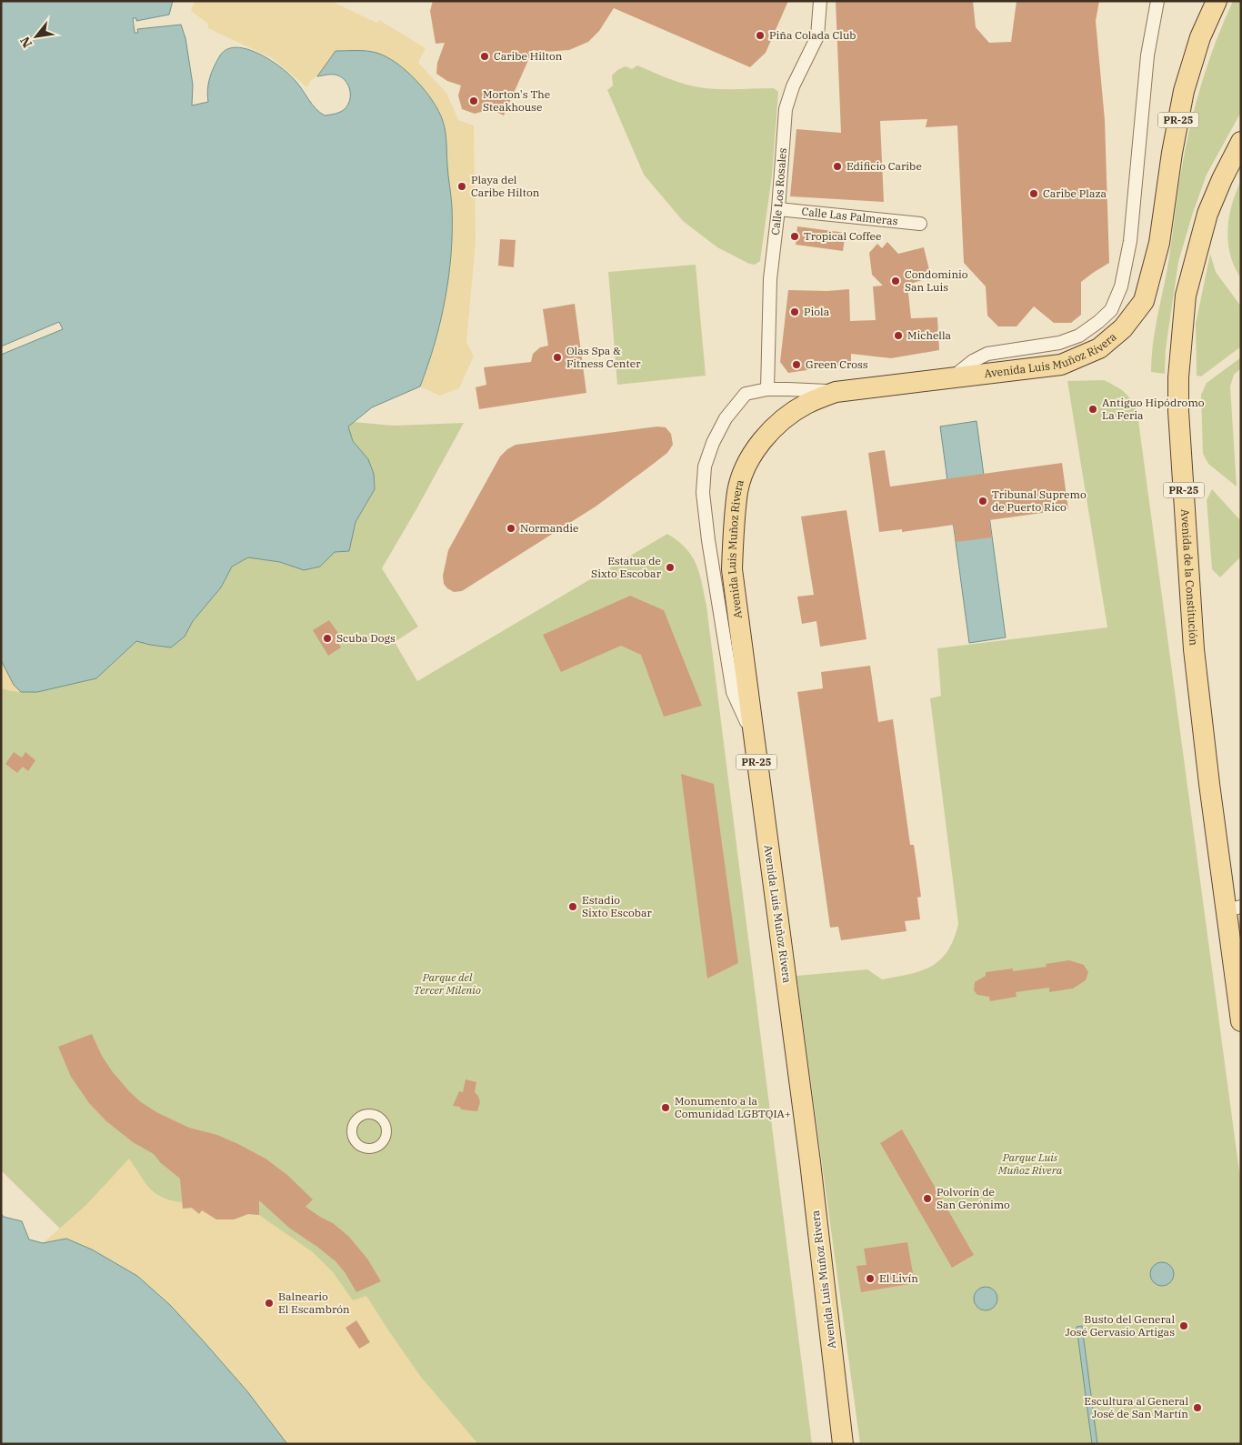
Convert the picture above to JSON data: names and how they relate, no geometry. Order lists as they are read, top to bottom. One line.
{"streets":{"main road":["PR-25","Avenida Luis Muñoz Rivera","Avenida de la Constitución"],"street":["Calle Los Rosales","Calle Las Palmeras"]},"crossings":[["Calle Los Rosales","Calle Las Palmeras"]],"parks":["Parque del Tercer Milenio","Parque Luis Muñoz Rivera"],"places":["Piña Colada Club","Caribe Hilton","Morton's The Steakhouse","Edificio Caribe","Playa del Caribe Hilton","Caribe Plaza","Tropical Coffee","Condominio San Luis","Piola","Michella","Olas Spa & Fitness Center","Green Cross","Antiguo Hipódromo La Feria","Tribunal Supremo de Puerto Rico","Normandie","Estatua de Sixto Escobar","Scuba Dogs","Estadio Sixto Escobar","Monumento a la Comunidad LGBTQIA+","Polvorín de San Gerónimo","El Livín","Balneario El Escambrón","Busto del General José Gervasio Artigas","Escultura al General José de San Martín"],"north":"bottom left"}
